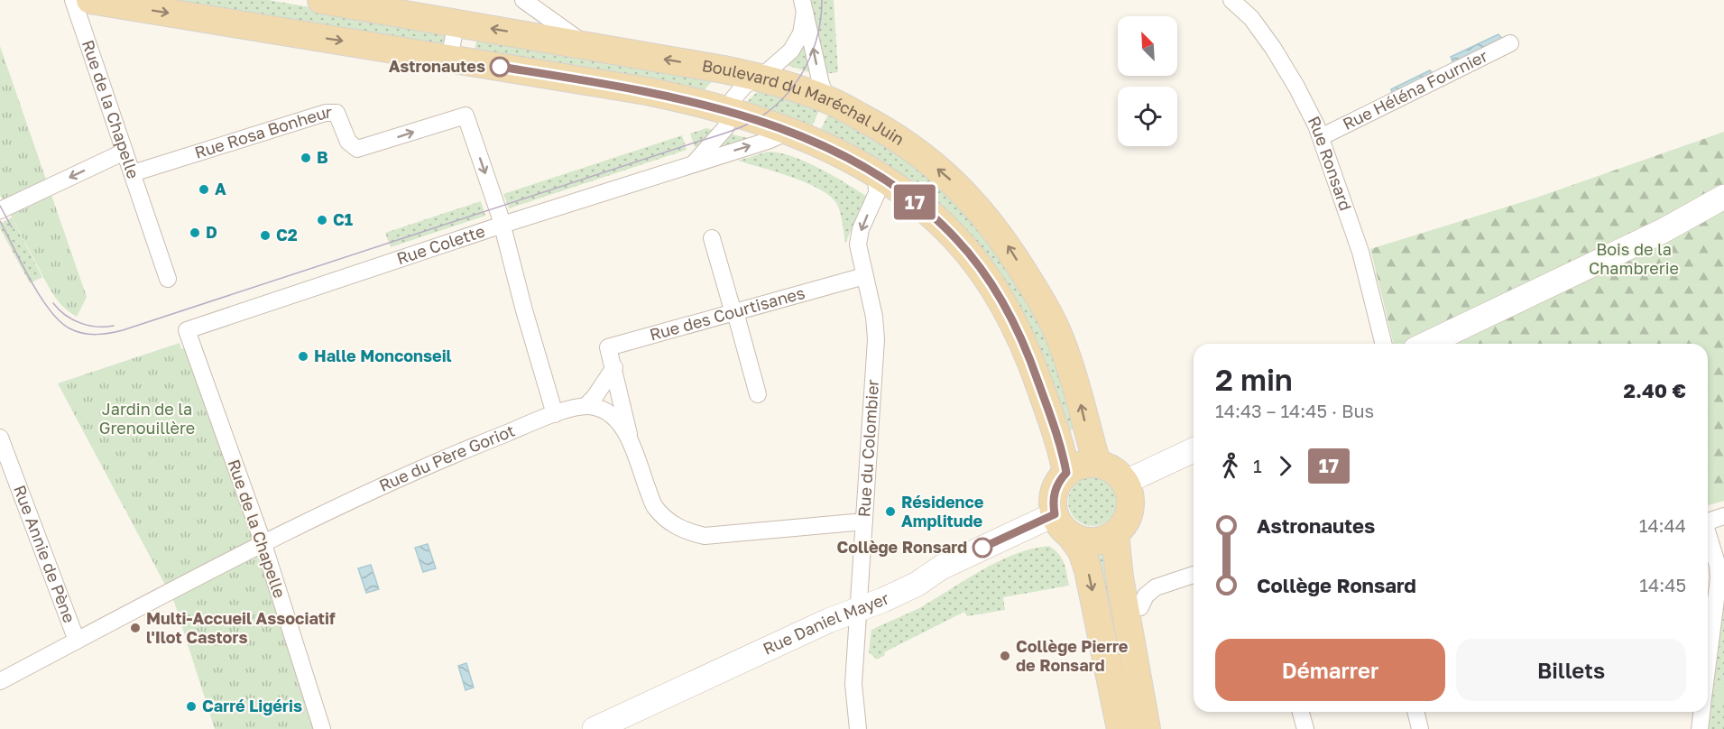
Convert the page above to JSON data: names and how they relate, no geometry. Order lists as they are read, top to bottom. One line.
{"streets":{"main road":["Boulevard du Maréchal Juin","Rue Daniel Mayer"],"street":["Rue Héléna Fournier","Rue de la Chapelle","Rue Rosa Bonheur","Rue Ronsard","Rue Colette","Rue des Courtisanes","Rue du Colombier","Rue du Père Goriot","Rue Annie de Pène"]},"crossings":[["Rue Héléna Fournier","Rue Ronsard"],["Boulevard du Maréchal Juin","Rue Colette"],["Boulevard du Maréchal Juin","Rue du Colombier"],["Boulevard du Maréchal Juin","Rue Daniel Mayer"],["Rue de la Chapelle","Rue Rosa Bonheur"],["Rue de la Chapelle","Rue Colette"],["Rue de la Chapelle","Rue du Père Goriot"],["Rue Rosa Bonheur","Rue Colette"],["Rue des Courtisanes","Rue du Colombier"],["Rue du Colombier","Rue Daniel Mayer"],["Rue du Père Goriot","Rue Annie de Pène"]],"parks":["Bois de la Chambrerie","Jardin de la Grenouillère"],"places":["Astronautes","B","A","C1","D","C2","Halle Monconseil","Résidence Amplitude","Collège Ronsard","Multi-Accueil Associatif l'Ilot Castors","Collège Pierre de Ronsard","Carré Ligéris"],"lines":["bus line 17"],"north":"top left","page":{"on_map":"17","heading":["2 min","14:43 – 14:45 · Bus","2.40 €"],"legs":["1","17"],"list":[{"name":"Astronautes","value":"14:44"},{"name":"Collège Ronsard","value":"14:45"}],"buttons":["Démarrer","Billets"]}}
